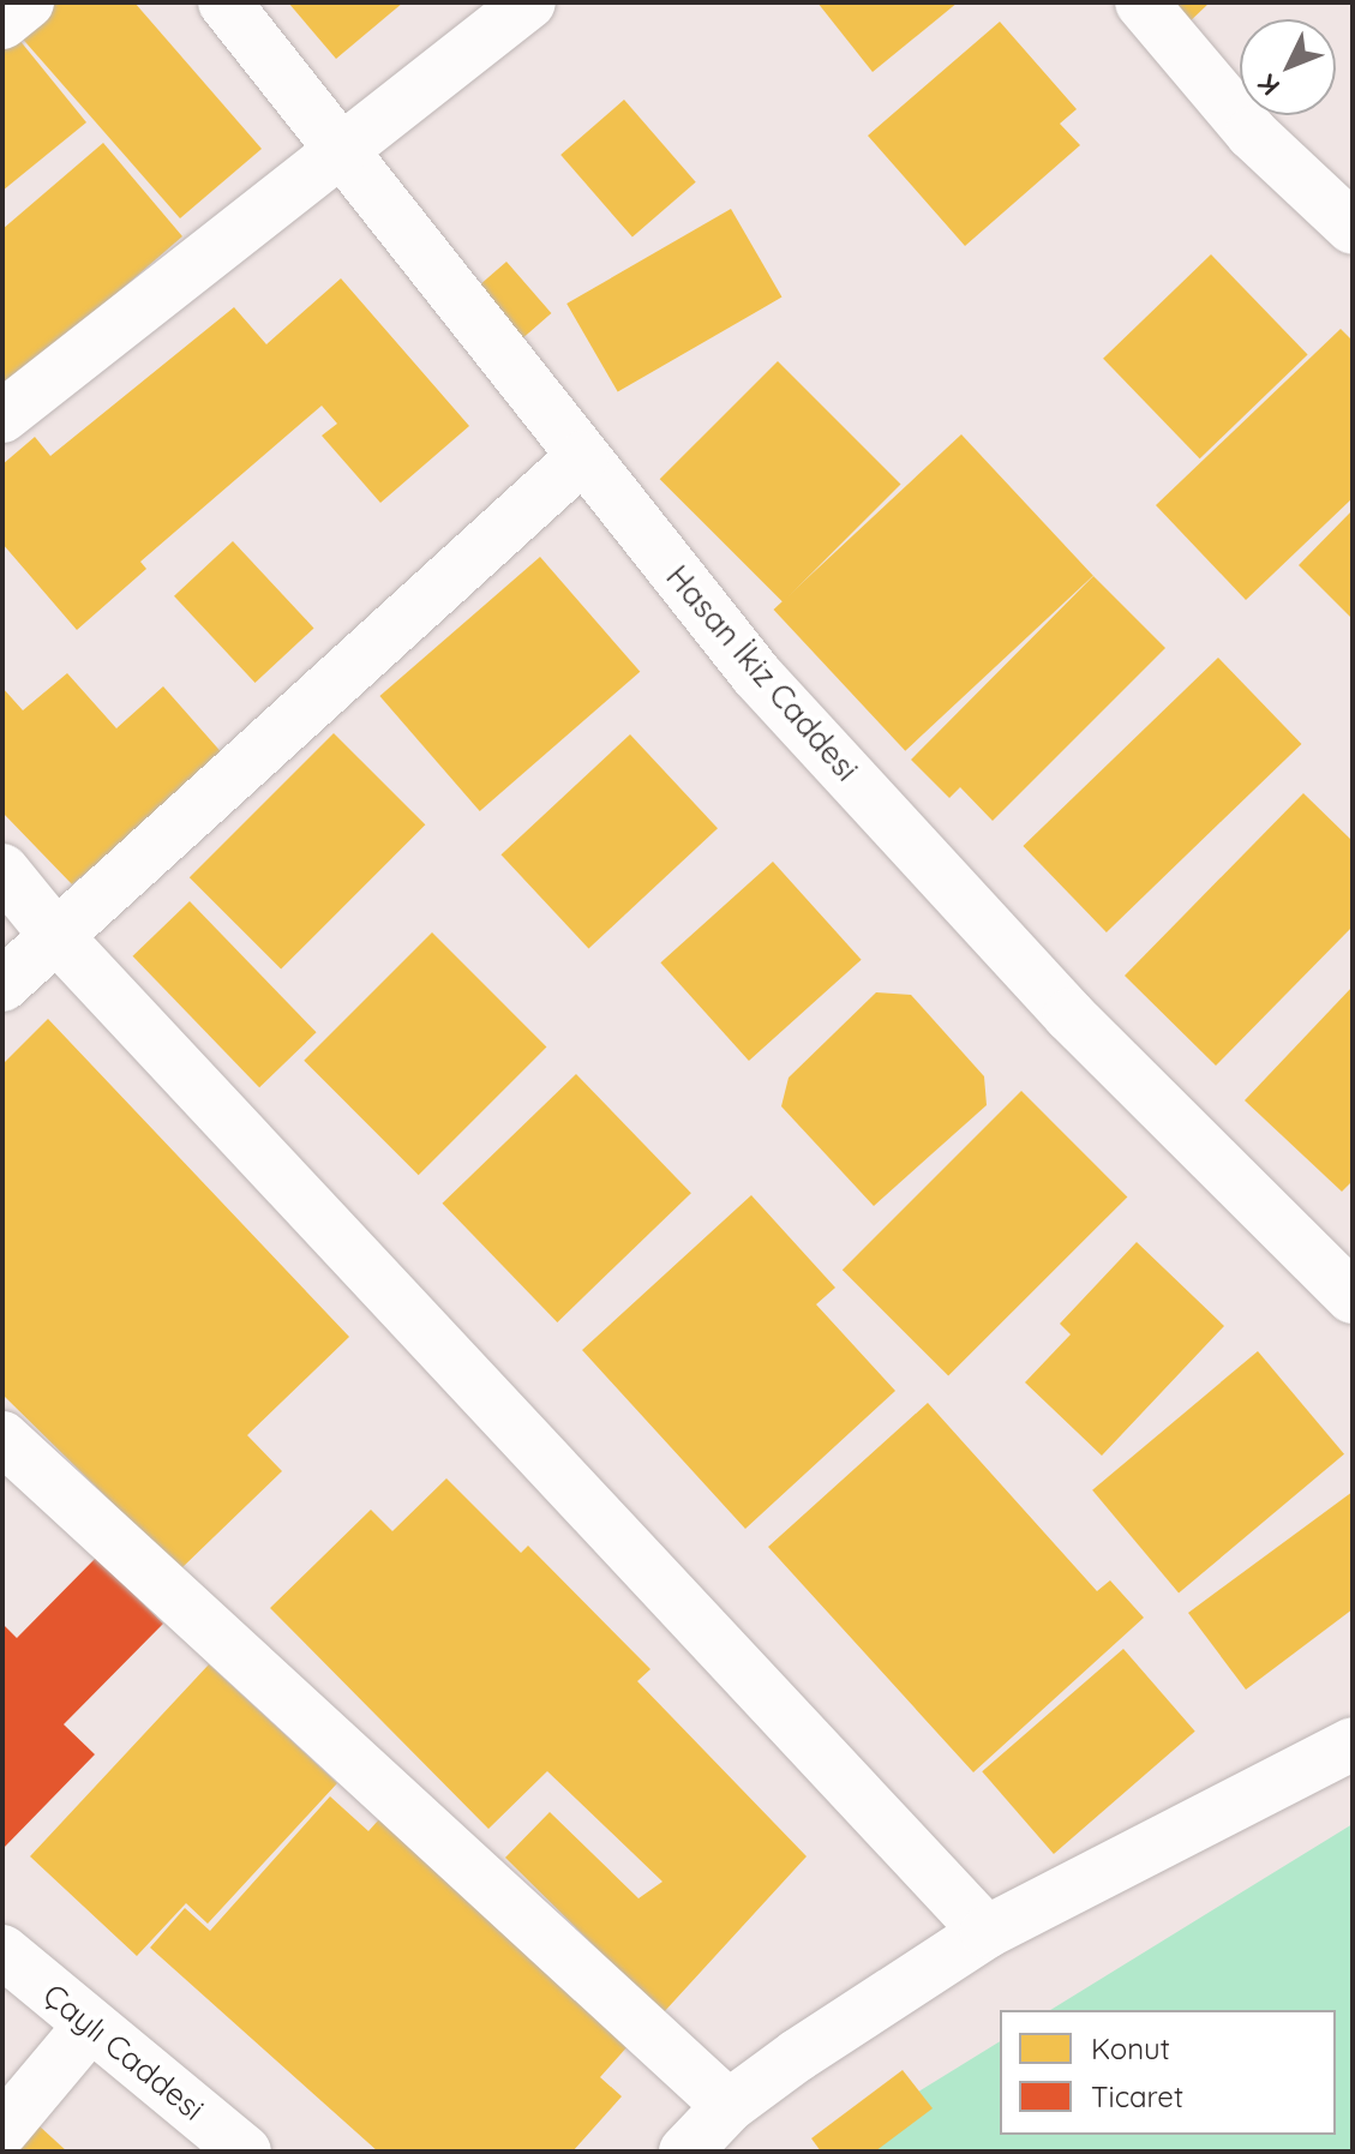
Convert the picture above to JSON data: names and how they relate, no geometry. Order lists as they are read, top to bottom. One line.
{"streets":{"street":["Hasan İkiz Caddesi","Çaylı Caddesi"]},"legend":["Konut","Ticaret"],"north":"bottom left"}
